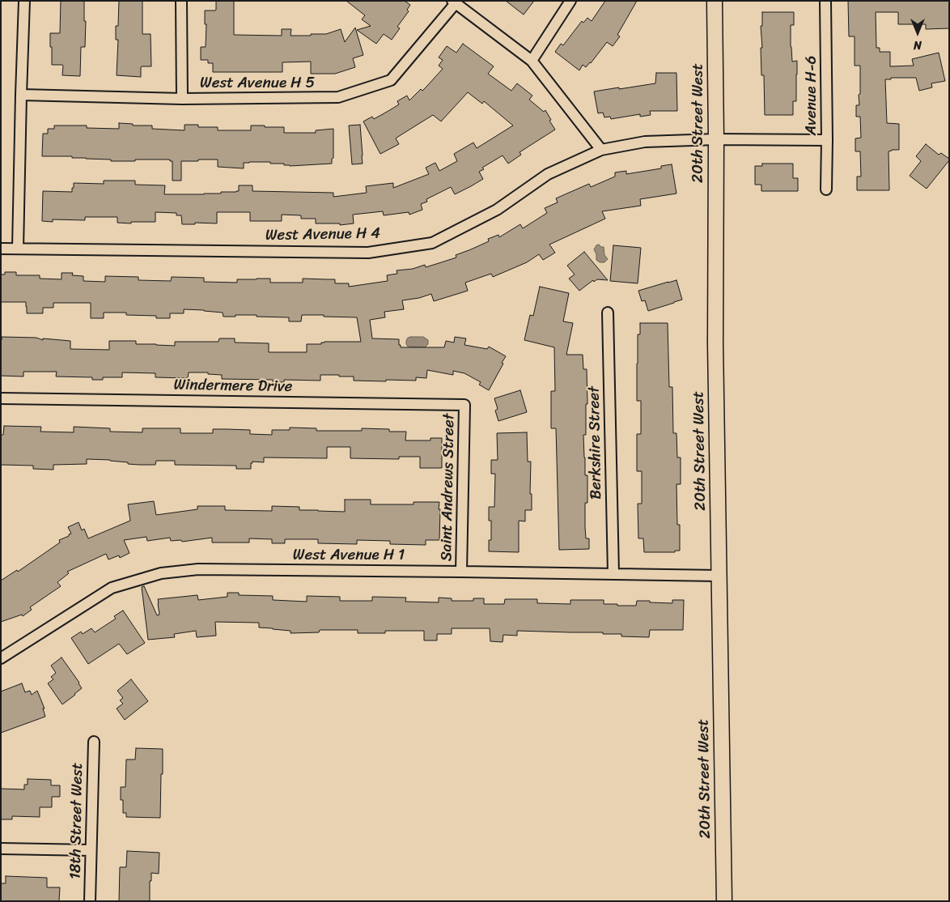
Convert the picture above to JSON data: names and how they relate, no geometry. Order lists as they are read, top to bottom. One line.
{"streets":{"main road":["20th Street West"],"street":["West Avenue H 5","Avenue H-6","West Avenue H 4","Windermere Drive","Berkshire Street","Saint Andrews Street","West Avenue H 1","18th Street West"]},"crossings":[["Avenue H-6","West Avenue H 4"],["20th Street West","West Avenue H 4"],["20th Street West","West Avenue H 1"],["Windermere Drive","Saint Andrews Street"],["Berkshire Street","West Avenue H 1"],["Saint Andrews Street","West Avenue H 1"]],"north":"bottom"}
